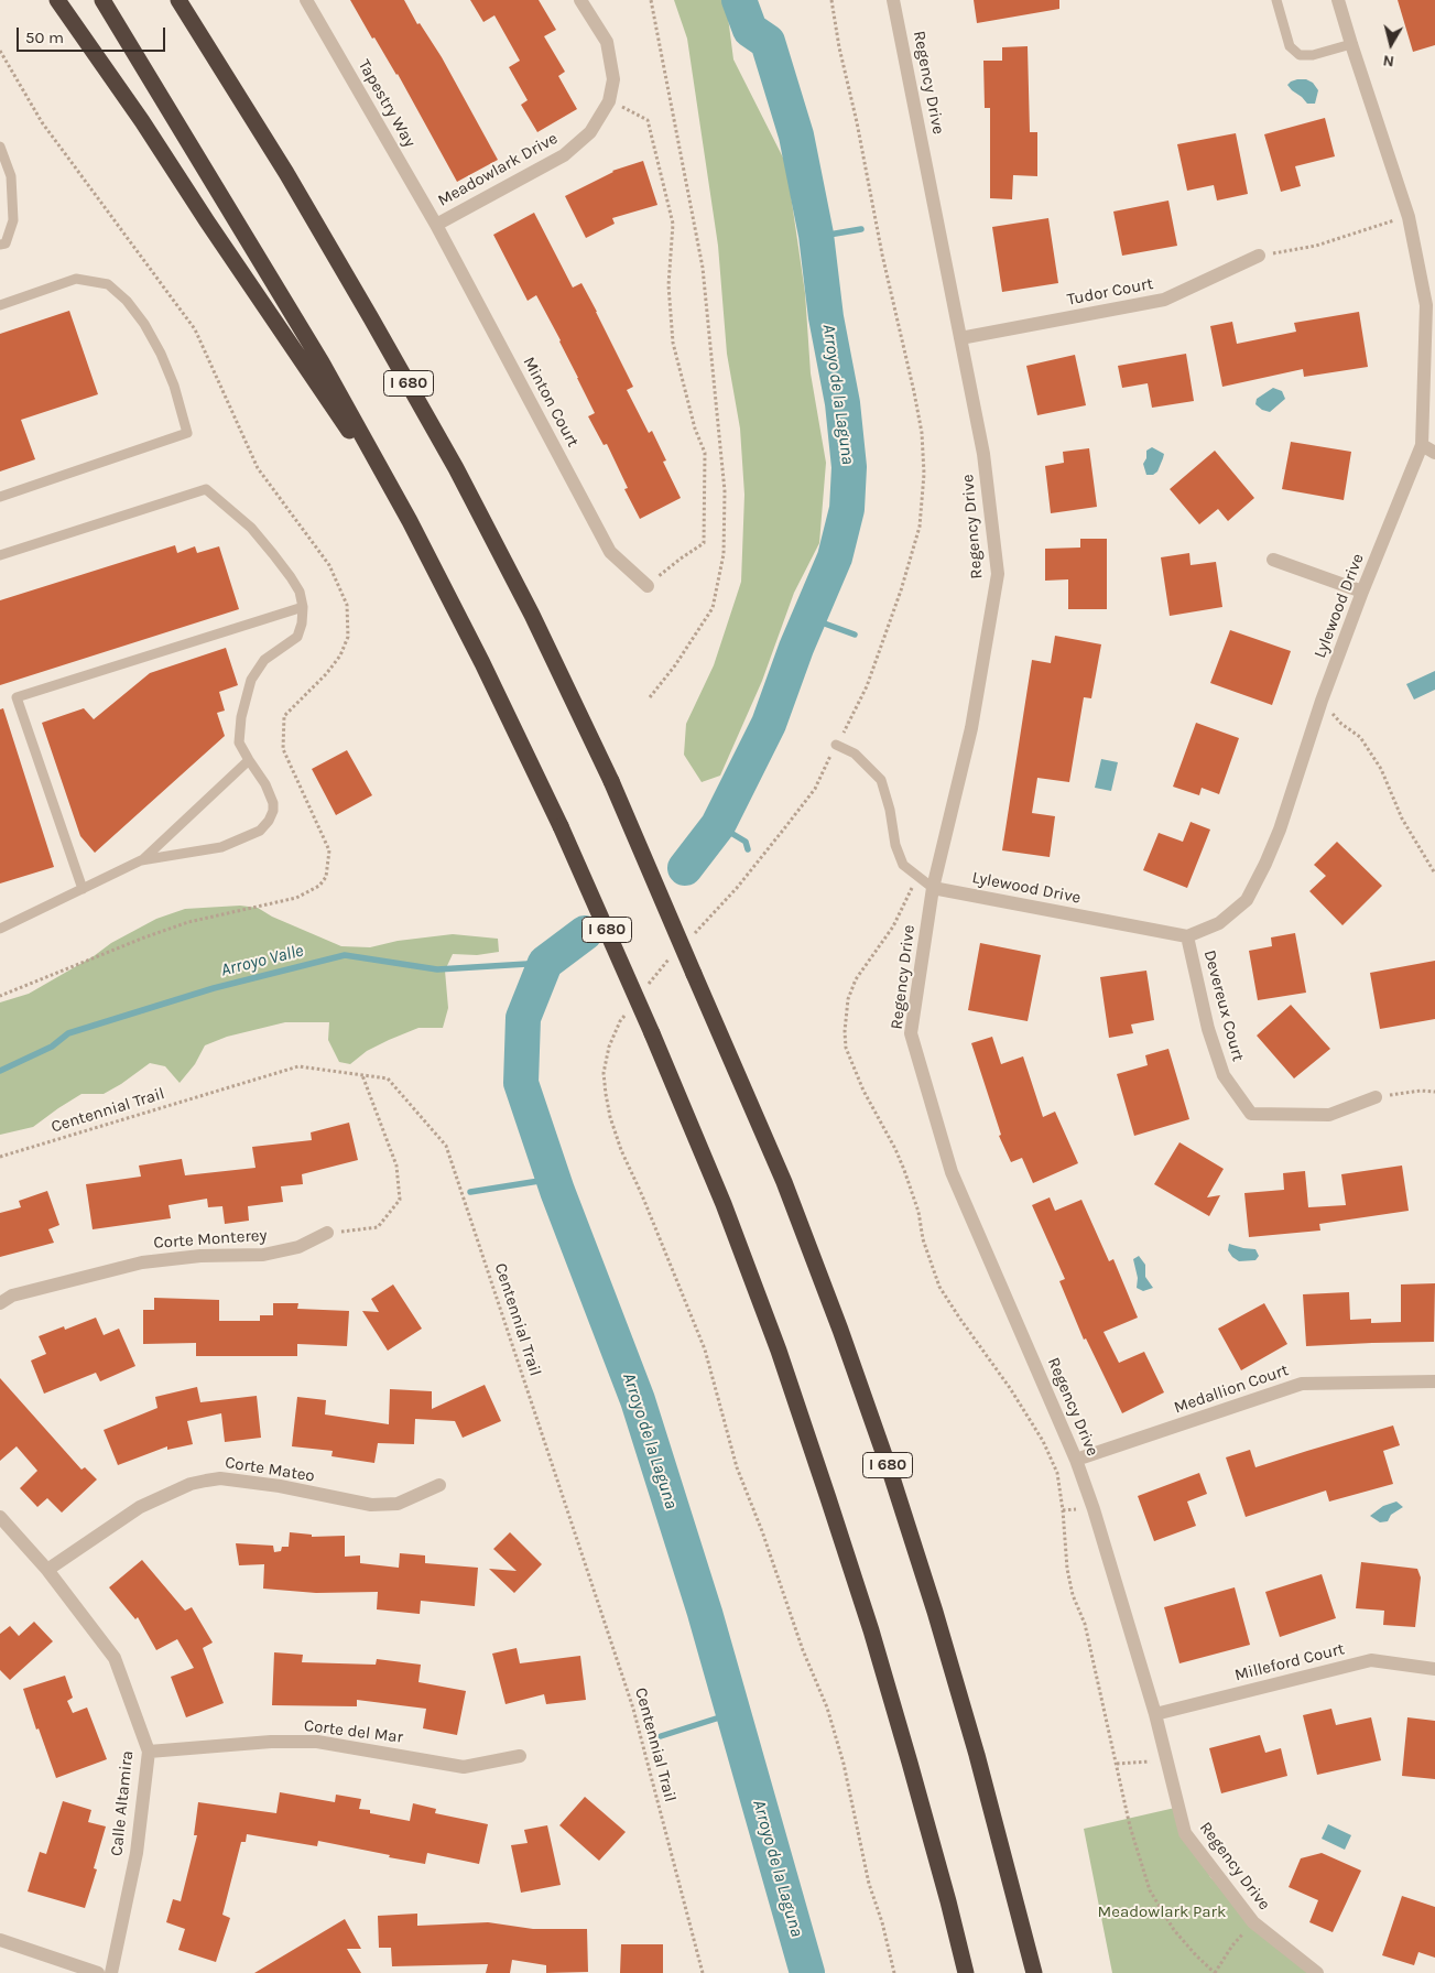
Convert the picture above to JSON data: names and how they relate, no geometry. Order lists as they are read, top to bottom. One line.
{"streets":{"highway":["I 680"],"street":["Regency Drive","Tapestry Way","Meadowlark Drive","Tudor Court","Minton Court","Lylewood Drive","Devereux Court","Corte Monterey","Medallion Court","Corte Mateo","Milleford Court","Corte del Mar","Calle Altamira"],"path":["Centennial Trail"]},"crossings":[["Regency Drive","Tudor Court"],["Regency Drive","Lylewood Drive"],["Regency Drive","Medallion Court"],["Regency Drive","Milleford Court"],["Tapestry Way","Meadowlark Drive"],["Tapestry Way","Minton Court"],["Meadowlark Drive","Minton Court"],["Lylewood Drive","Devereux Court"],["Corte Mateo","Calle Altamira"],["Corte del Mar","Calle Altamira"]],"water":["Arroyo de la Laguna","Arroyo Valle"],"parks":["Meadowlark Park"],"scale_bar":"50 m","north":"bottom"}
